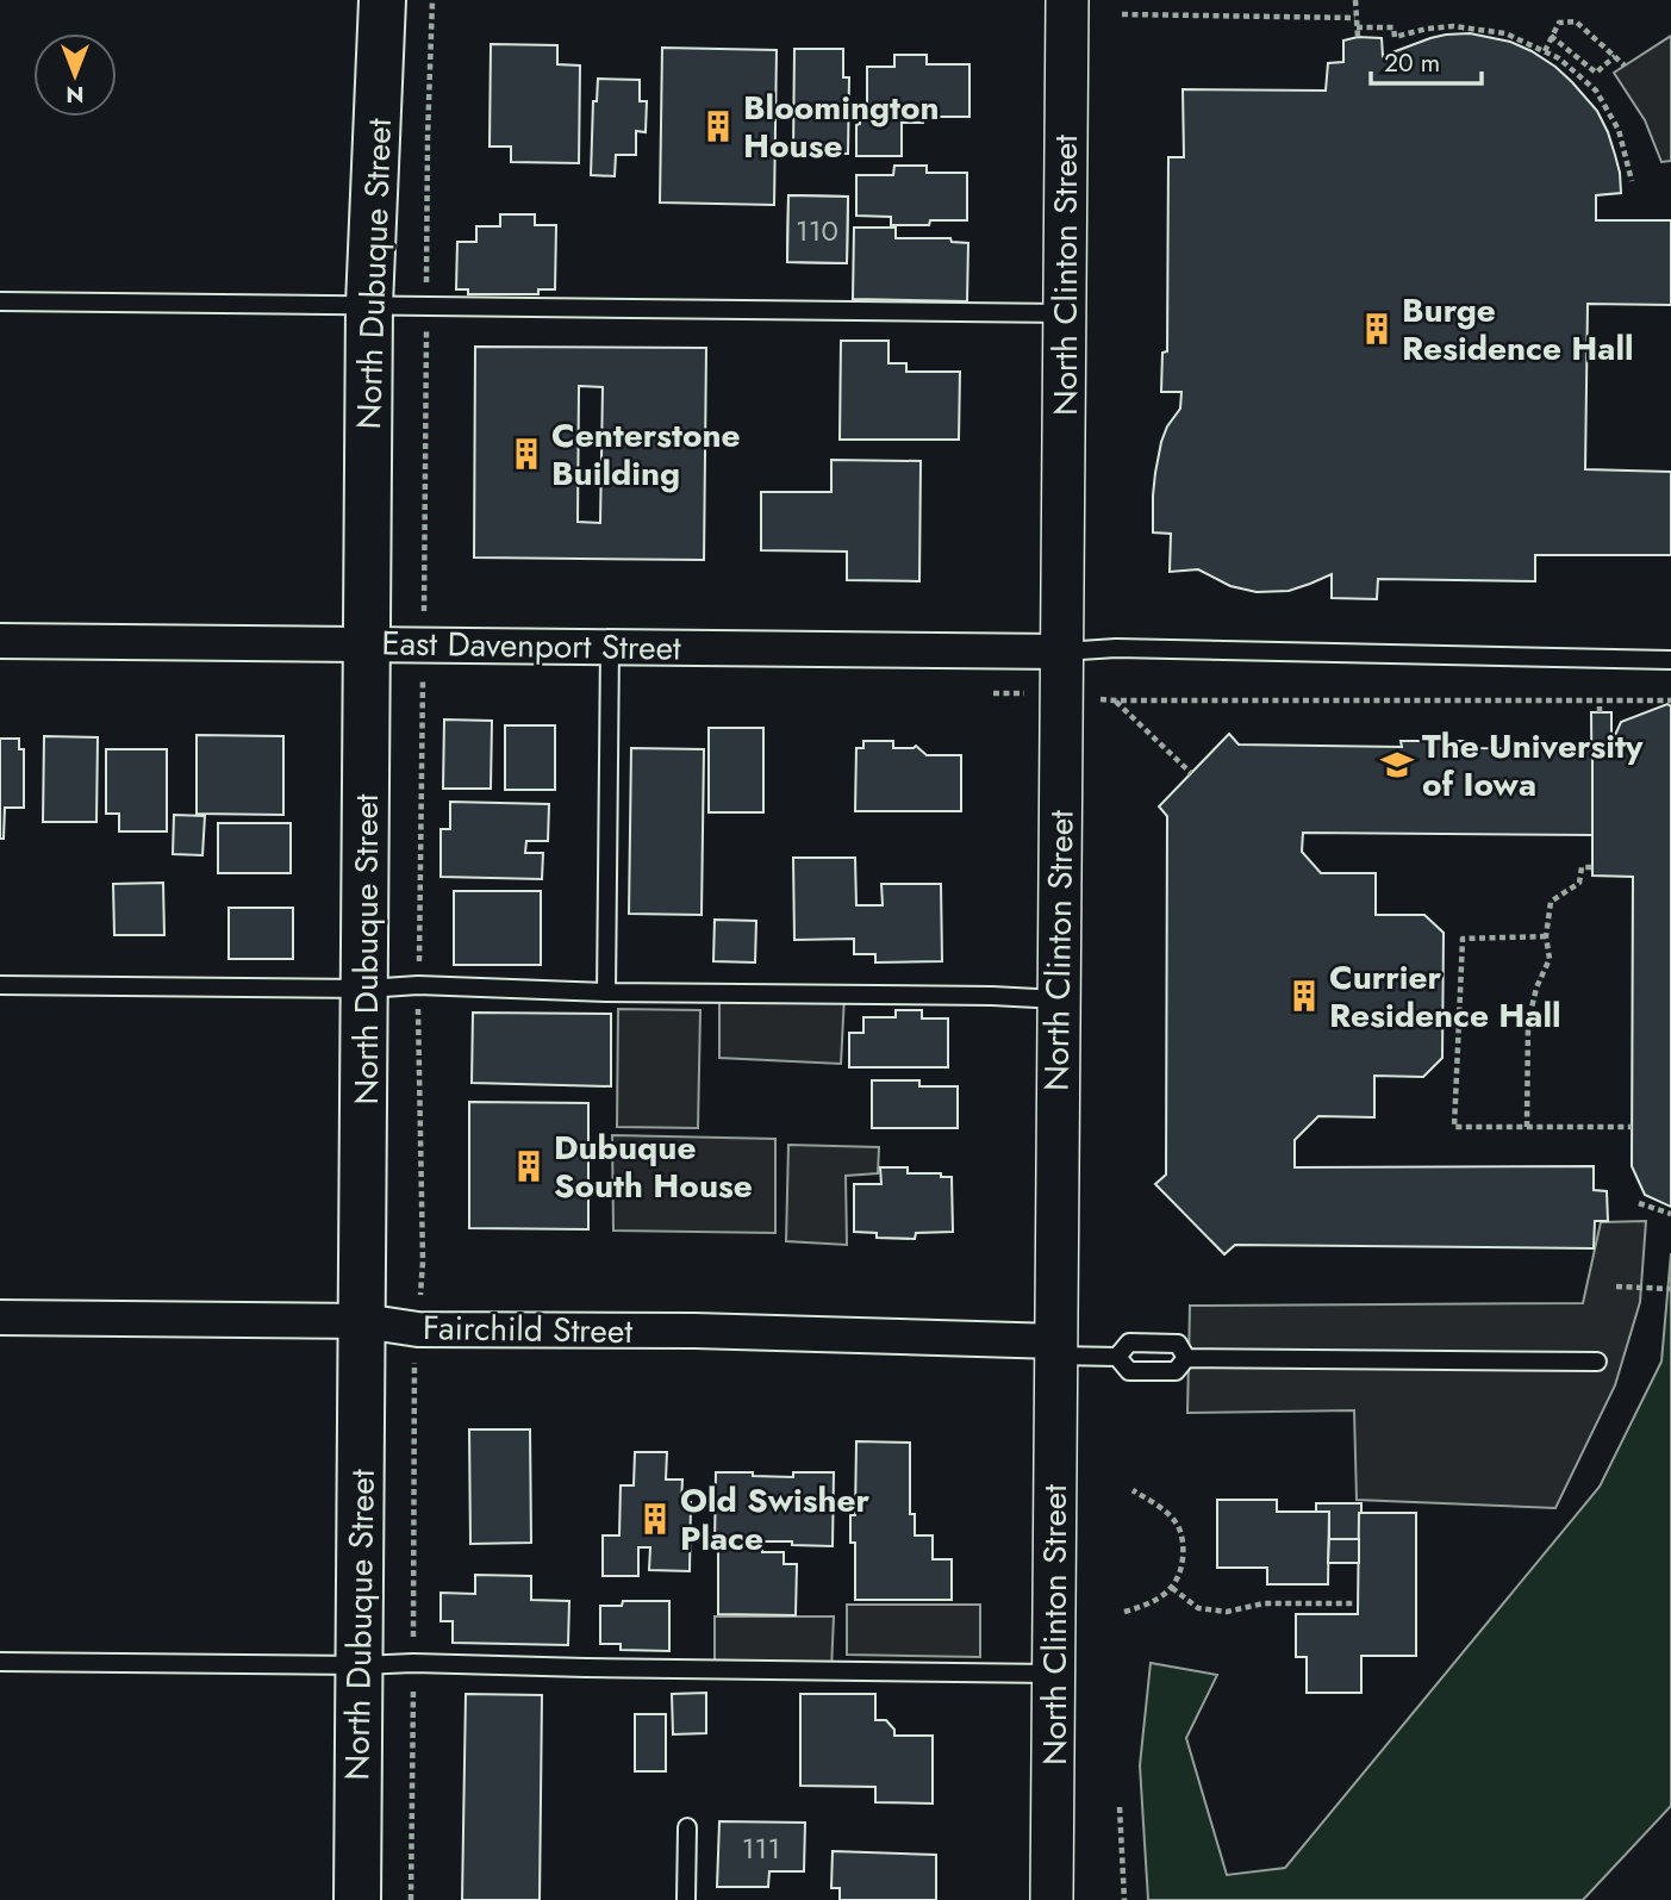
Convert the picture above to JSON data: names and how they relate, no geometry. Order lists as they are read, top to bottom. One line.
{"streets":{"main road":["North Dubuque Street"],"street":["North Clinton Street","East Davenport Street","Fairchild Street"]},"crossings":[["North Dubuque Street","East Davenport Street"],["North Dubuque Street","Fairchild Street"],["North Clinton Street","East Davenport Street"],["North Clinton Street","Fairchild Street"]],"places":{"building":["Bloomington House","Burge Residence Hall","Centerstone Building","Currier Residence Hall","Dubuque South House","Old Swisher Place"],"school or university":["The University of Iowa"]},"house_numbers":["110","111"],"scale_bar":"20 m","north":"bottom"}
